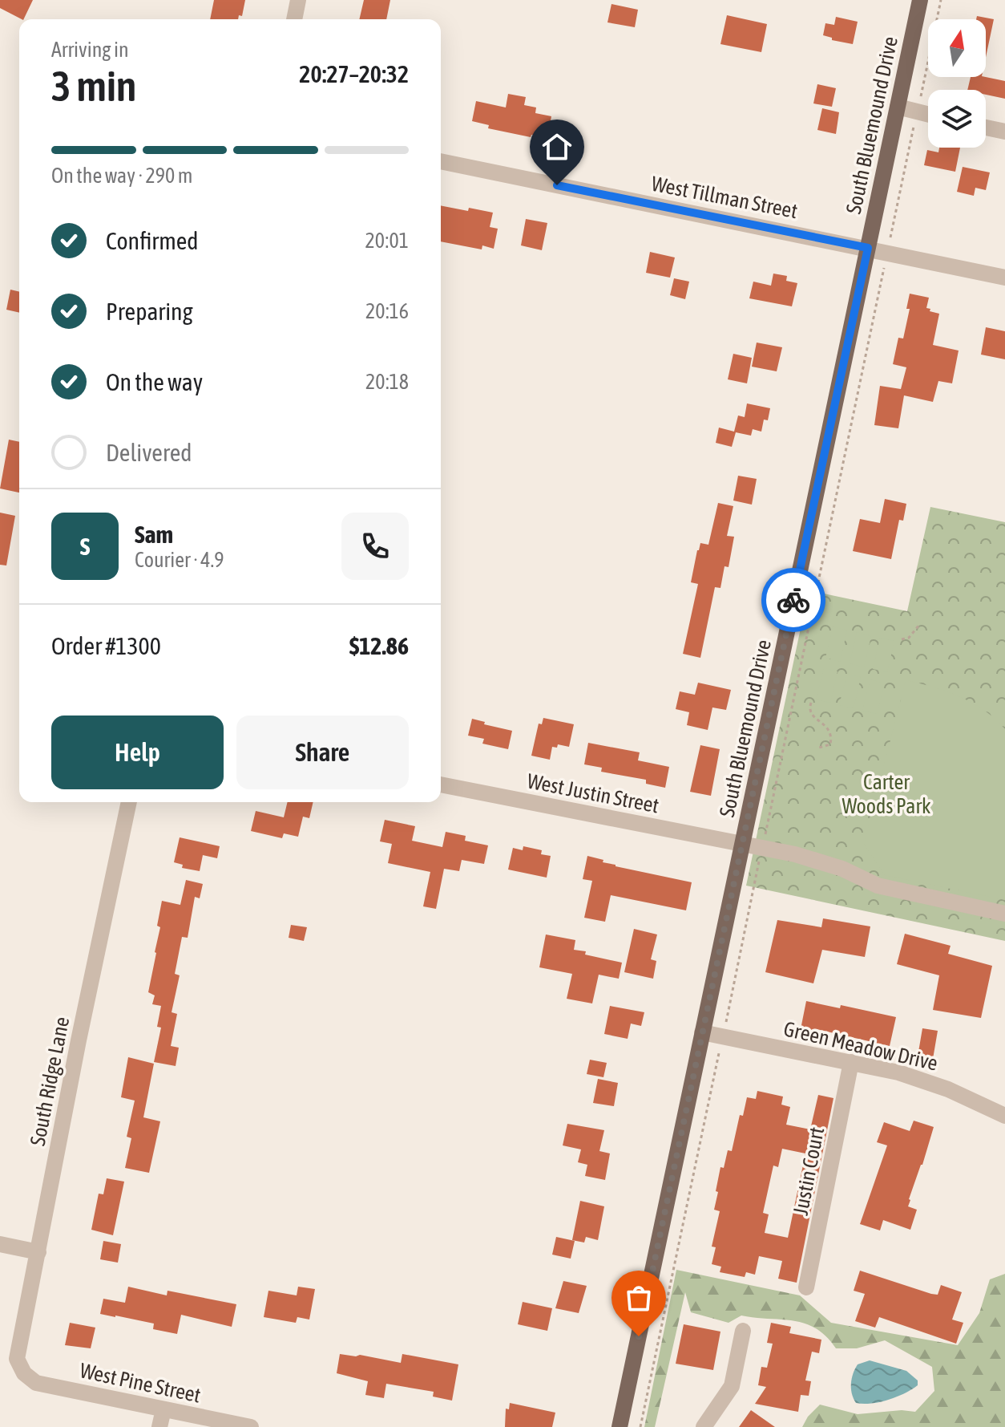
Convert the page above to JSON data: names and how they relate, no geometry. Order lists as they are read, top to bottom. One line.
{"streets":{"main road":["South Bluemound Drive"],"street":["West Tillman Street","West Justin Street","Green Meadow Drive","South Ridge Lane","Justin Court","West Pine Street"]},"crossings":[["South Bluemound Drive","West Tillman Street"],["South Bluemound Drive","West Justin Street"],["South Bluemound Drive","Green Meadow Drive"],["Green Meadow Drive","Justin Court"],["South Ridge Lane","West Pine Street"]],"parks":["Carter Woods Park"],"north":"top","page":{"heading":["3 min","Arriving in","20:27–20:32"],"panel":["Sam","Courier · 4.9","Order #1300","$12.86"],"bar":"On the way · 290 m","list":[["Confirmed","20:01"],["Preparing","20:16"],["On the way","20:18"],"Delivered"],"round":"S","buttons":["Help","Share"]}}
